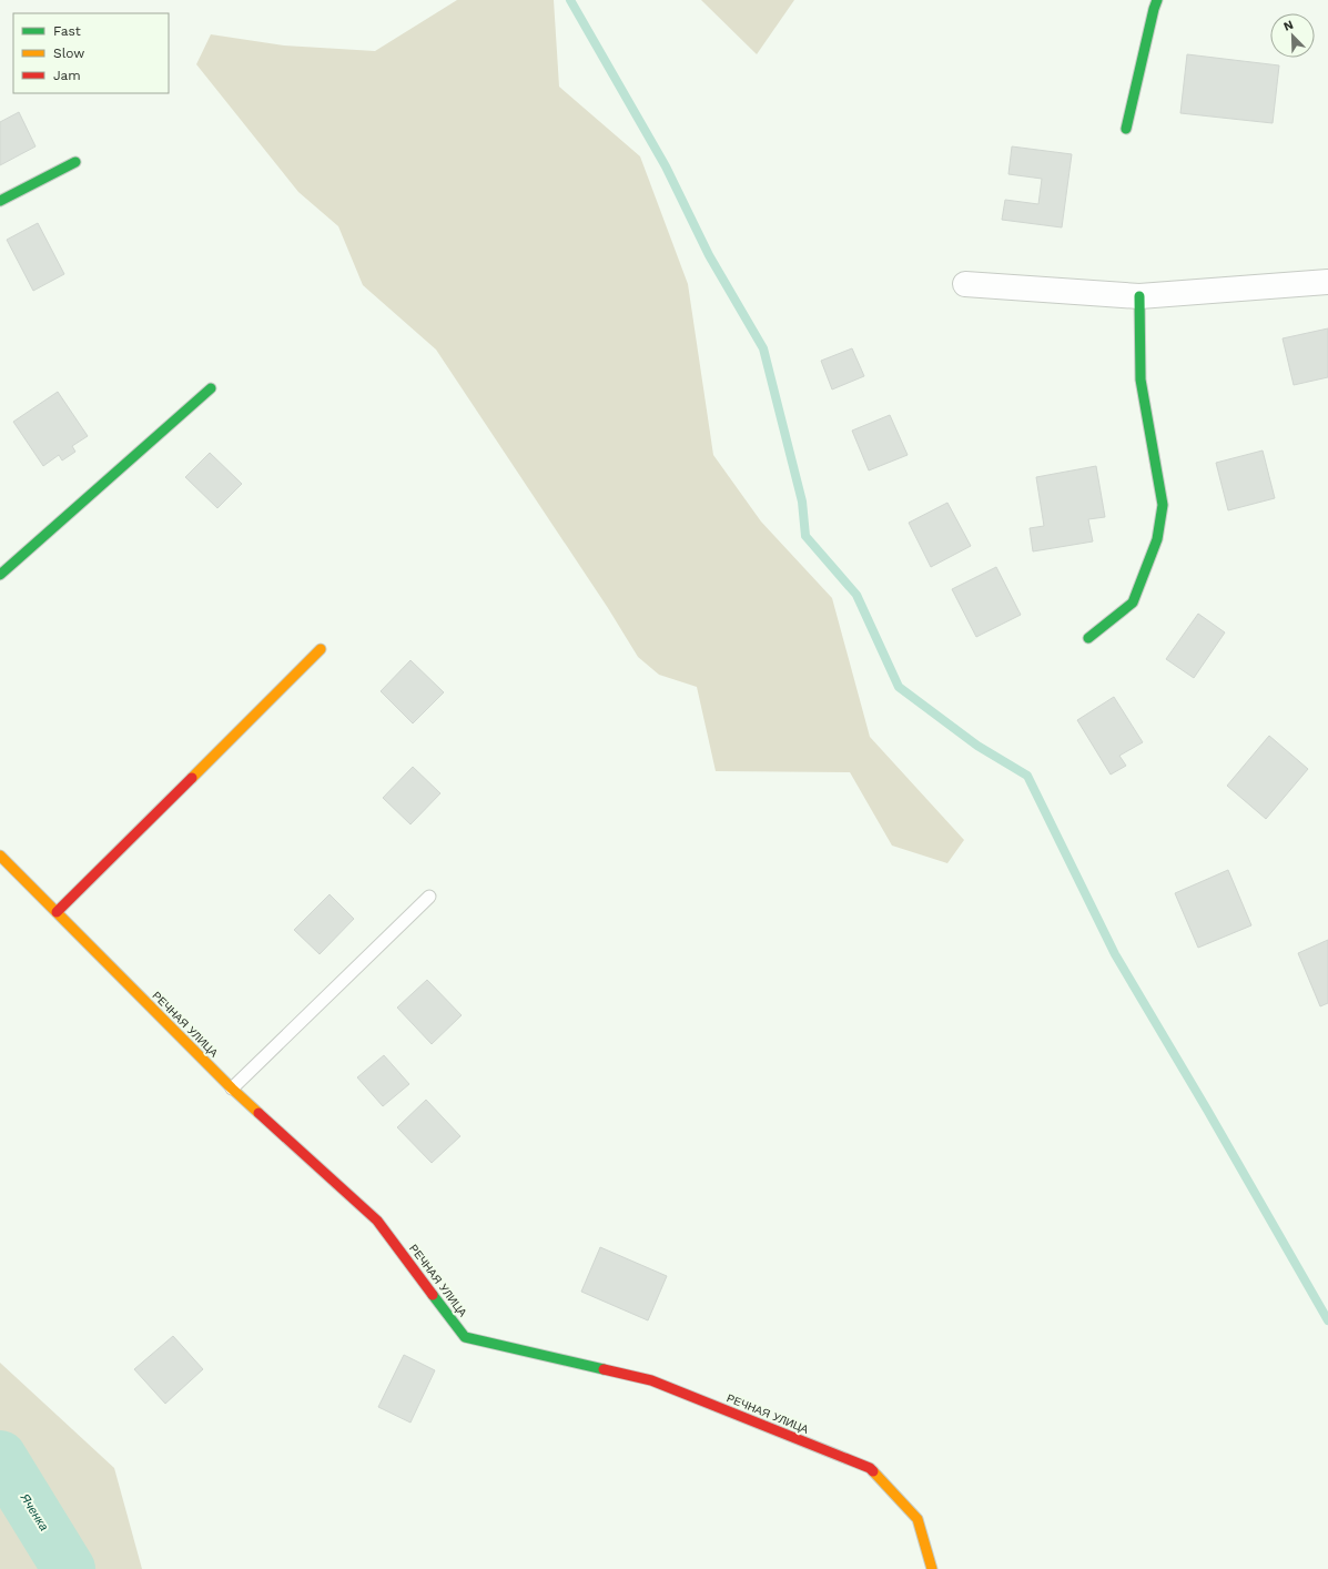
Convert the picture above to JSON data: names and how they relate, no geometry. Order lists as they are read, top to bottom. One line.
{"streets":{"street":["РЕЧНАЯ УЛИЦА"]},"water":["Яченка"],"legend":["Fast","Slow","Jam"],"north":"top left"}
